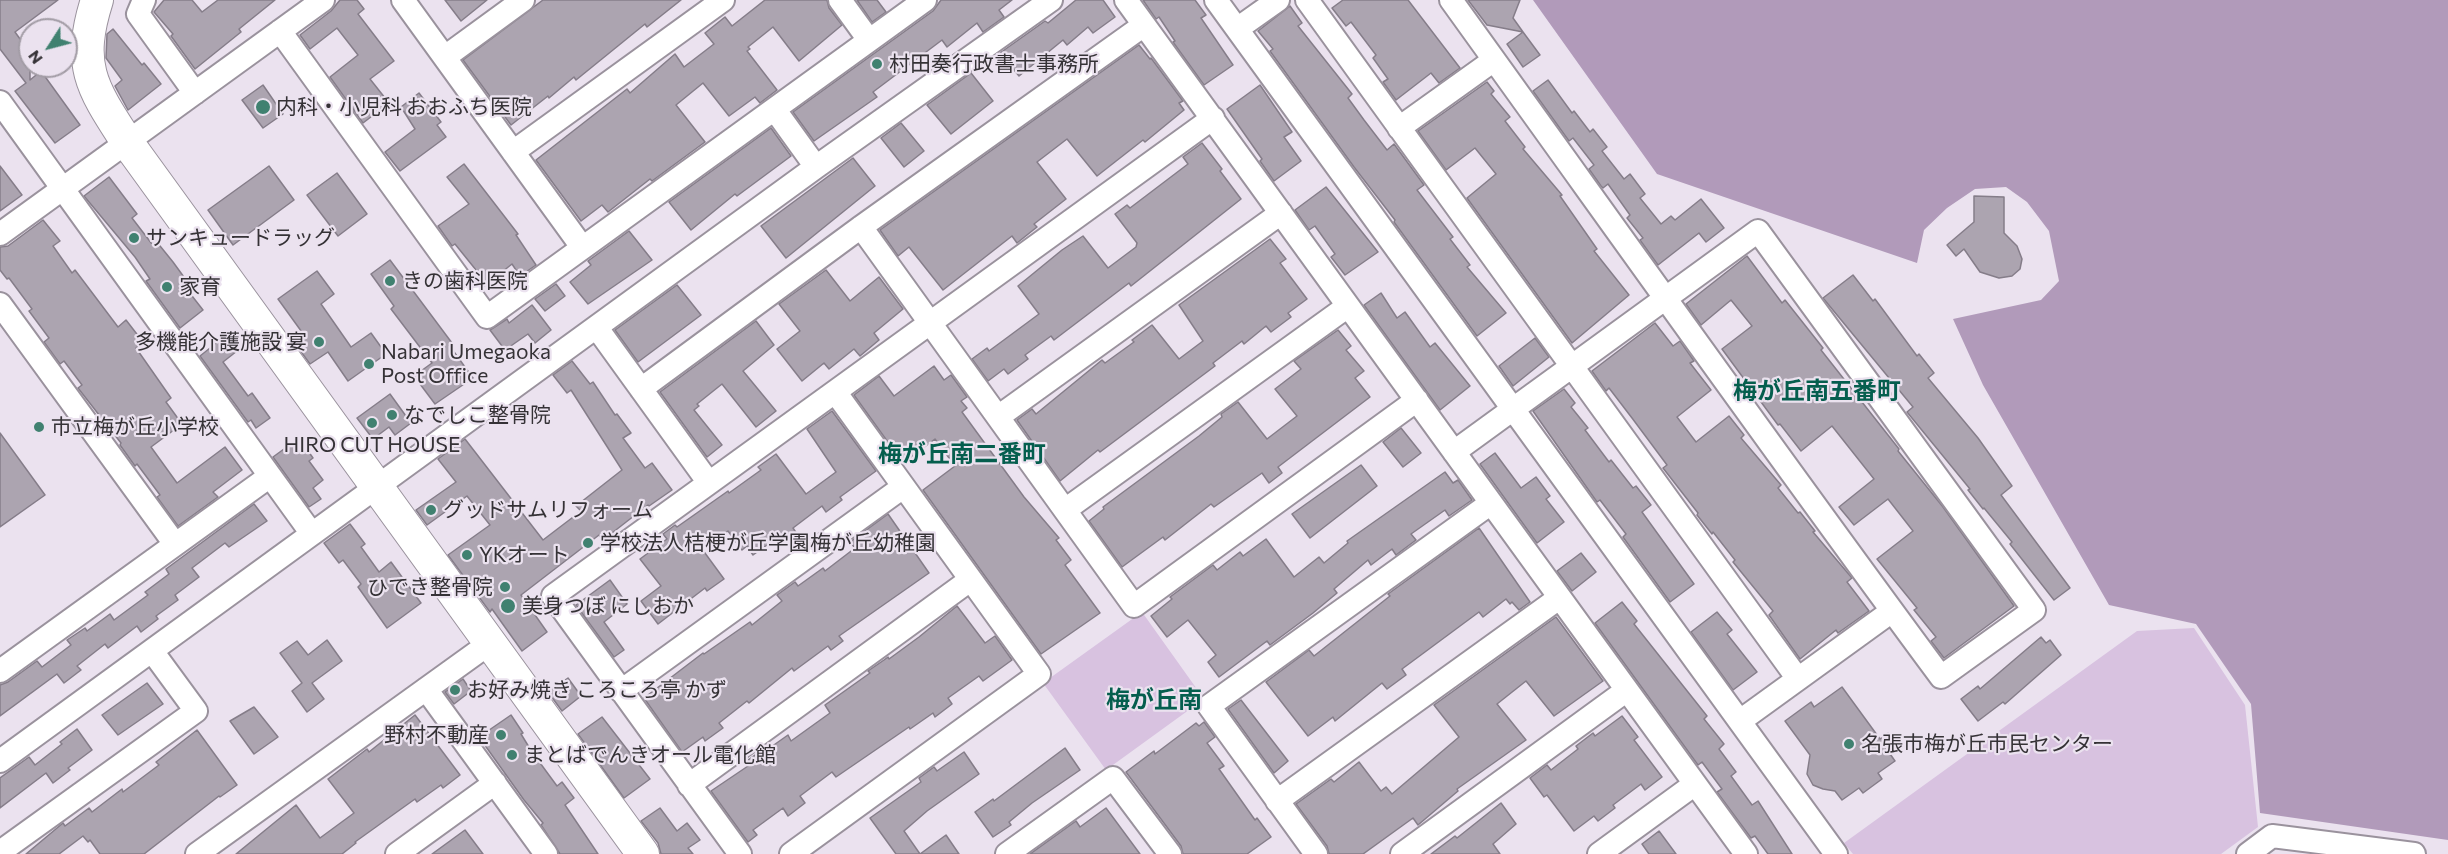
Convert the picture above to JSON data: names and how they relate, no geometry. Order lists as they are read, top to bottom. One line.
{"districts":["梅が丘南五番町","梅が丘南二番町","梅が丘南"],"places":["村田奏行政書士事務所","内科・小児科 おおふち医院","サンキュードラッグ","きの歯科医院","家育","多機能介護施設 宴","Nabari Umegaoka Post Office","なでしこ整骨院","HIRO CUT HOUSE","市立梅が丘小学校","グッドサムリフォーム","学校法人桔梗が丘学園梅が丘幼稚園","YKオート","ひでき整骨院","美身つぼ にしおか","お好み焼き ころころ亭 かず","野村不動産","名張市梅が丘市民センター","まとばでんきオール電化館"],"north":"bottom left"}
